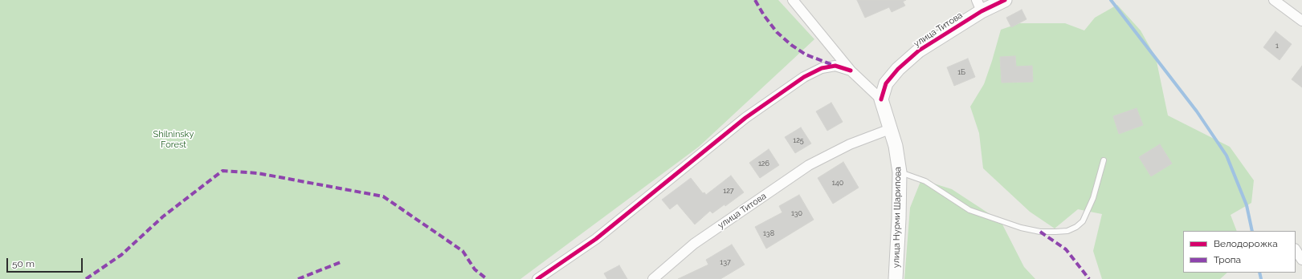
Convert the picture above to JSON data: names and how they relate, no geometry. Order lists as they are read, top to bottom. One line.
{"streets":{"street":["улица Титова","улица Нурми Шарипова"]},"crossings":[["улица Титова","улица Нурми Шарипова"]],"parks":["Shilninsky Forest"],"house_numbers":["1","1Б","125","126","140","127","130","138","137"],"legend":["Велодорожка","Тропа"],"scale_bar":"50 m"}
